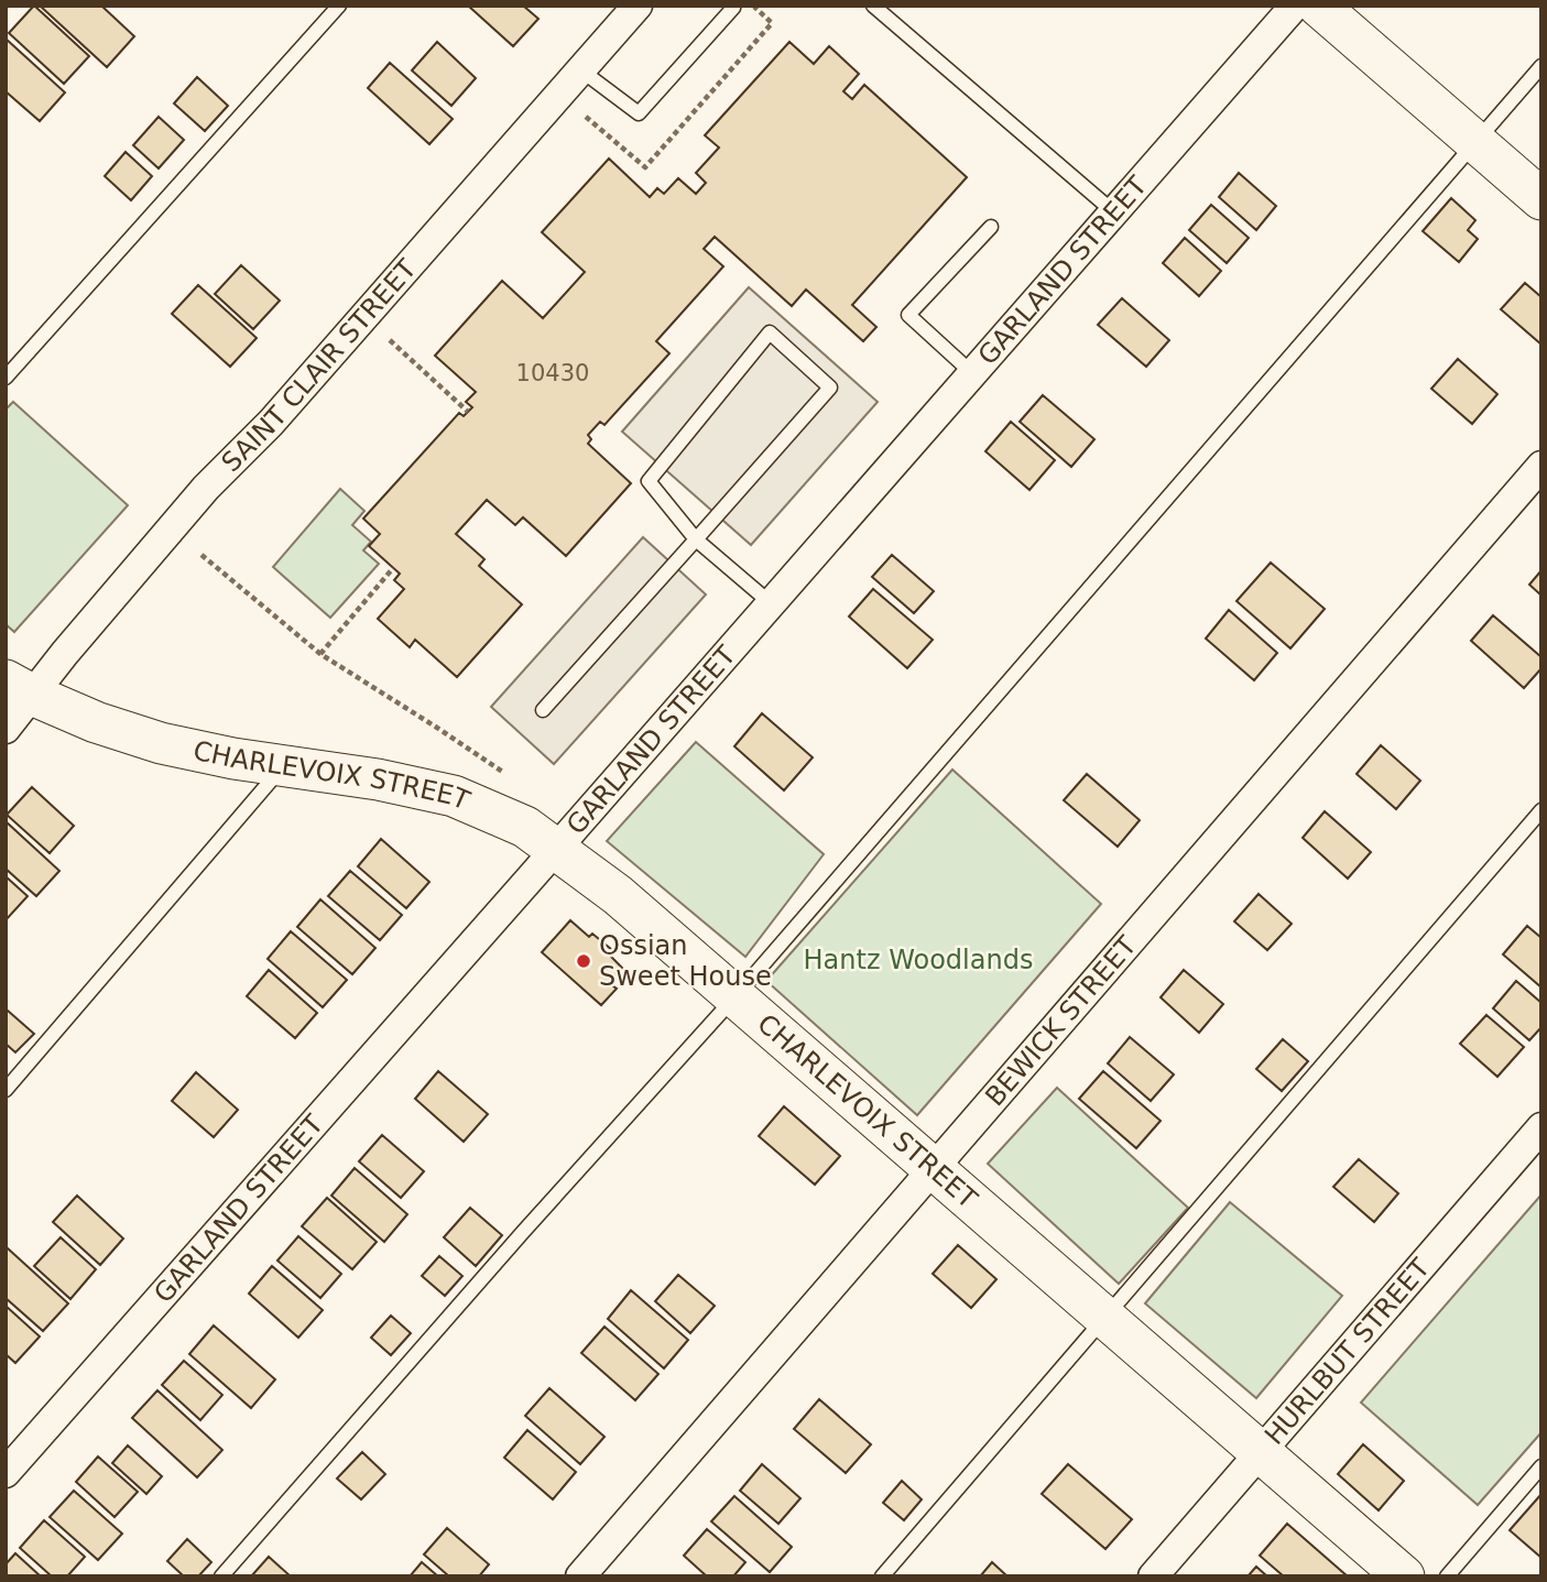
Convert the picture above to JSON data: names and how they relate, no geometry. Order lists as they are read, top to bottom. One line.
{"streets":{"street":["GARLAND STREET","SAINT CLAIR STREET","CHARLEVOIX STREET","BEWICK STREET","HURLBUT STREET"]},"crossings":[["GARLAND STREET","CHARLEVOIX STREET"],["SAINT CLAIR STREET","CHARLEVOIX STREET"],["CHARLEVOIX STREET","BEWICK STREET"],["CHARLEVOIX STREET","HURLBUT STREET"]],"parks":["Hantz Woodlands"],"places":["Ossian Sweet House"],"house_numbers":["10430"]}
